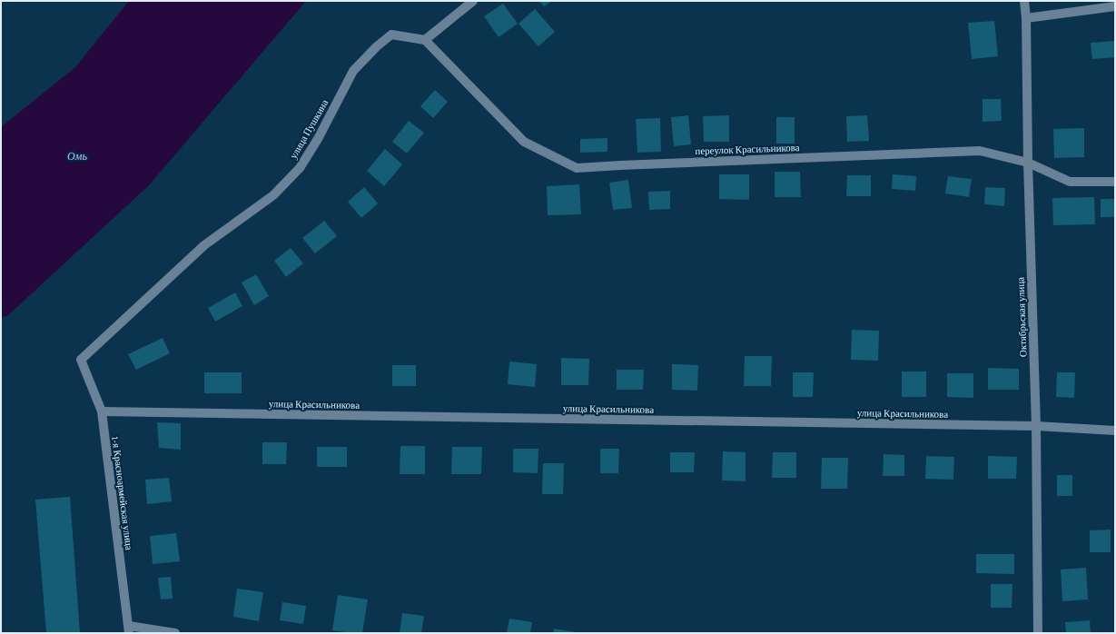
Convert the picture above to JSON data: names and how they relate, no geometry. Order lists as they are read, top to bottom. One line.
{"streets":{"street":["улица Пушкина","переулок Красильникова","Октябрьская улица","улица Красильникова","1-я Красноармейская улица"]},"crossings":[["улица Пушкина","переулок Красильникова"],["улица Пушкина","1-я Красноармейская улица"],["переулок Красильникова","Октябрьская улица"],["Октябрьская улица","улица Красильникова"],["улица Красильникова","1-я Красноармейская улица"]],"water":["Омь"]}
